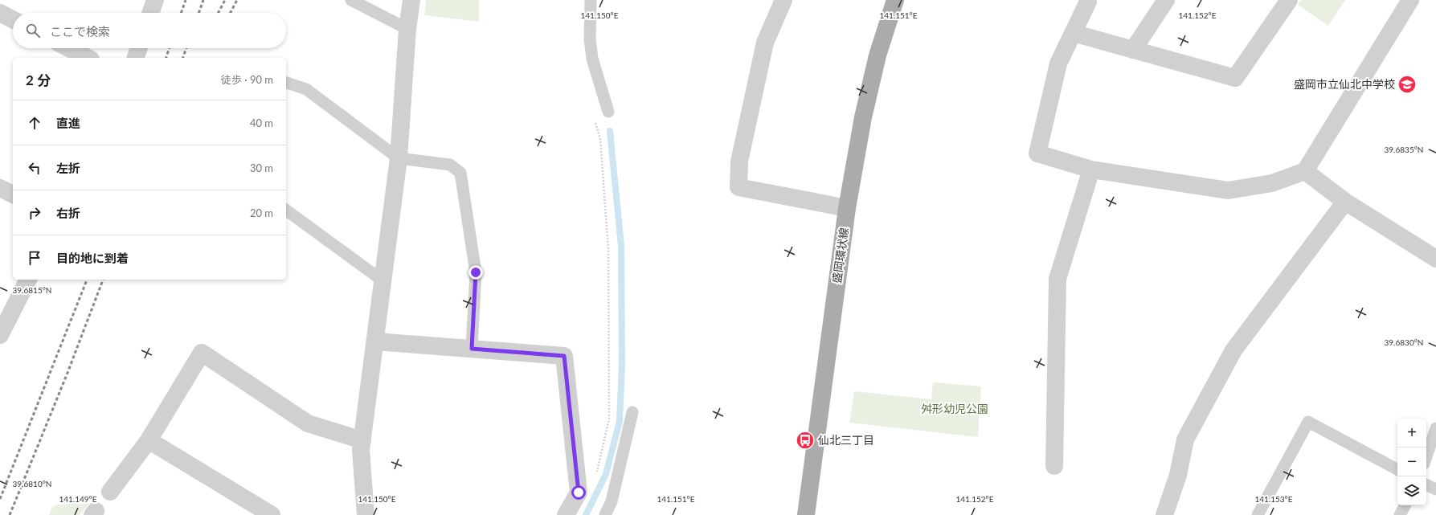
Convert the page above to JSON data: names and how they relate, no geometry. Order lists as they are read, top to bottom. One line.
{"streets":{"main road":["盛岡環状線"]},"parks":["舛形幼児公園"],"places":{"school or university":["盛岡市立仙北中学校"],"bus stop":["仙北三丁目"]},"page":{"search":"ここで検索","heading":["2 分","徒歩 · 90 m"],"list":[["直進","40 m"],["左折","30 m"],["右折","20 m"],"目的地に到着"],"map_buttons":["+","−"]},"coordinates":["141.150°E","141.151°E","141.152°E","39.6835°N","39.6815°N","39.6830°N","39.6810°N","141.149°E","141.153°E"]}
